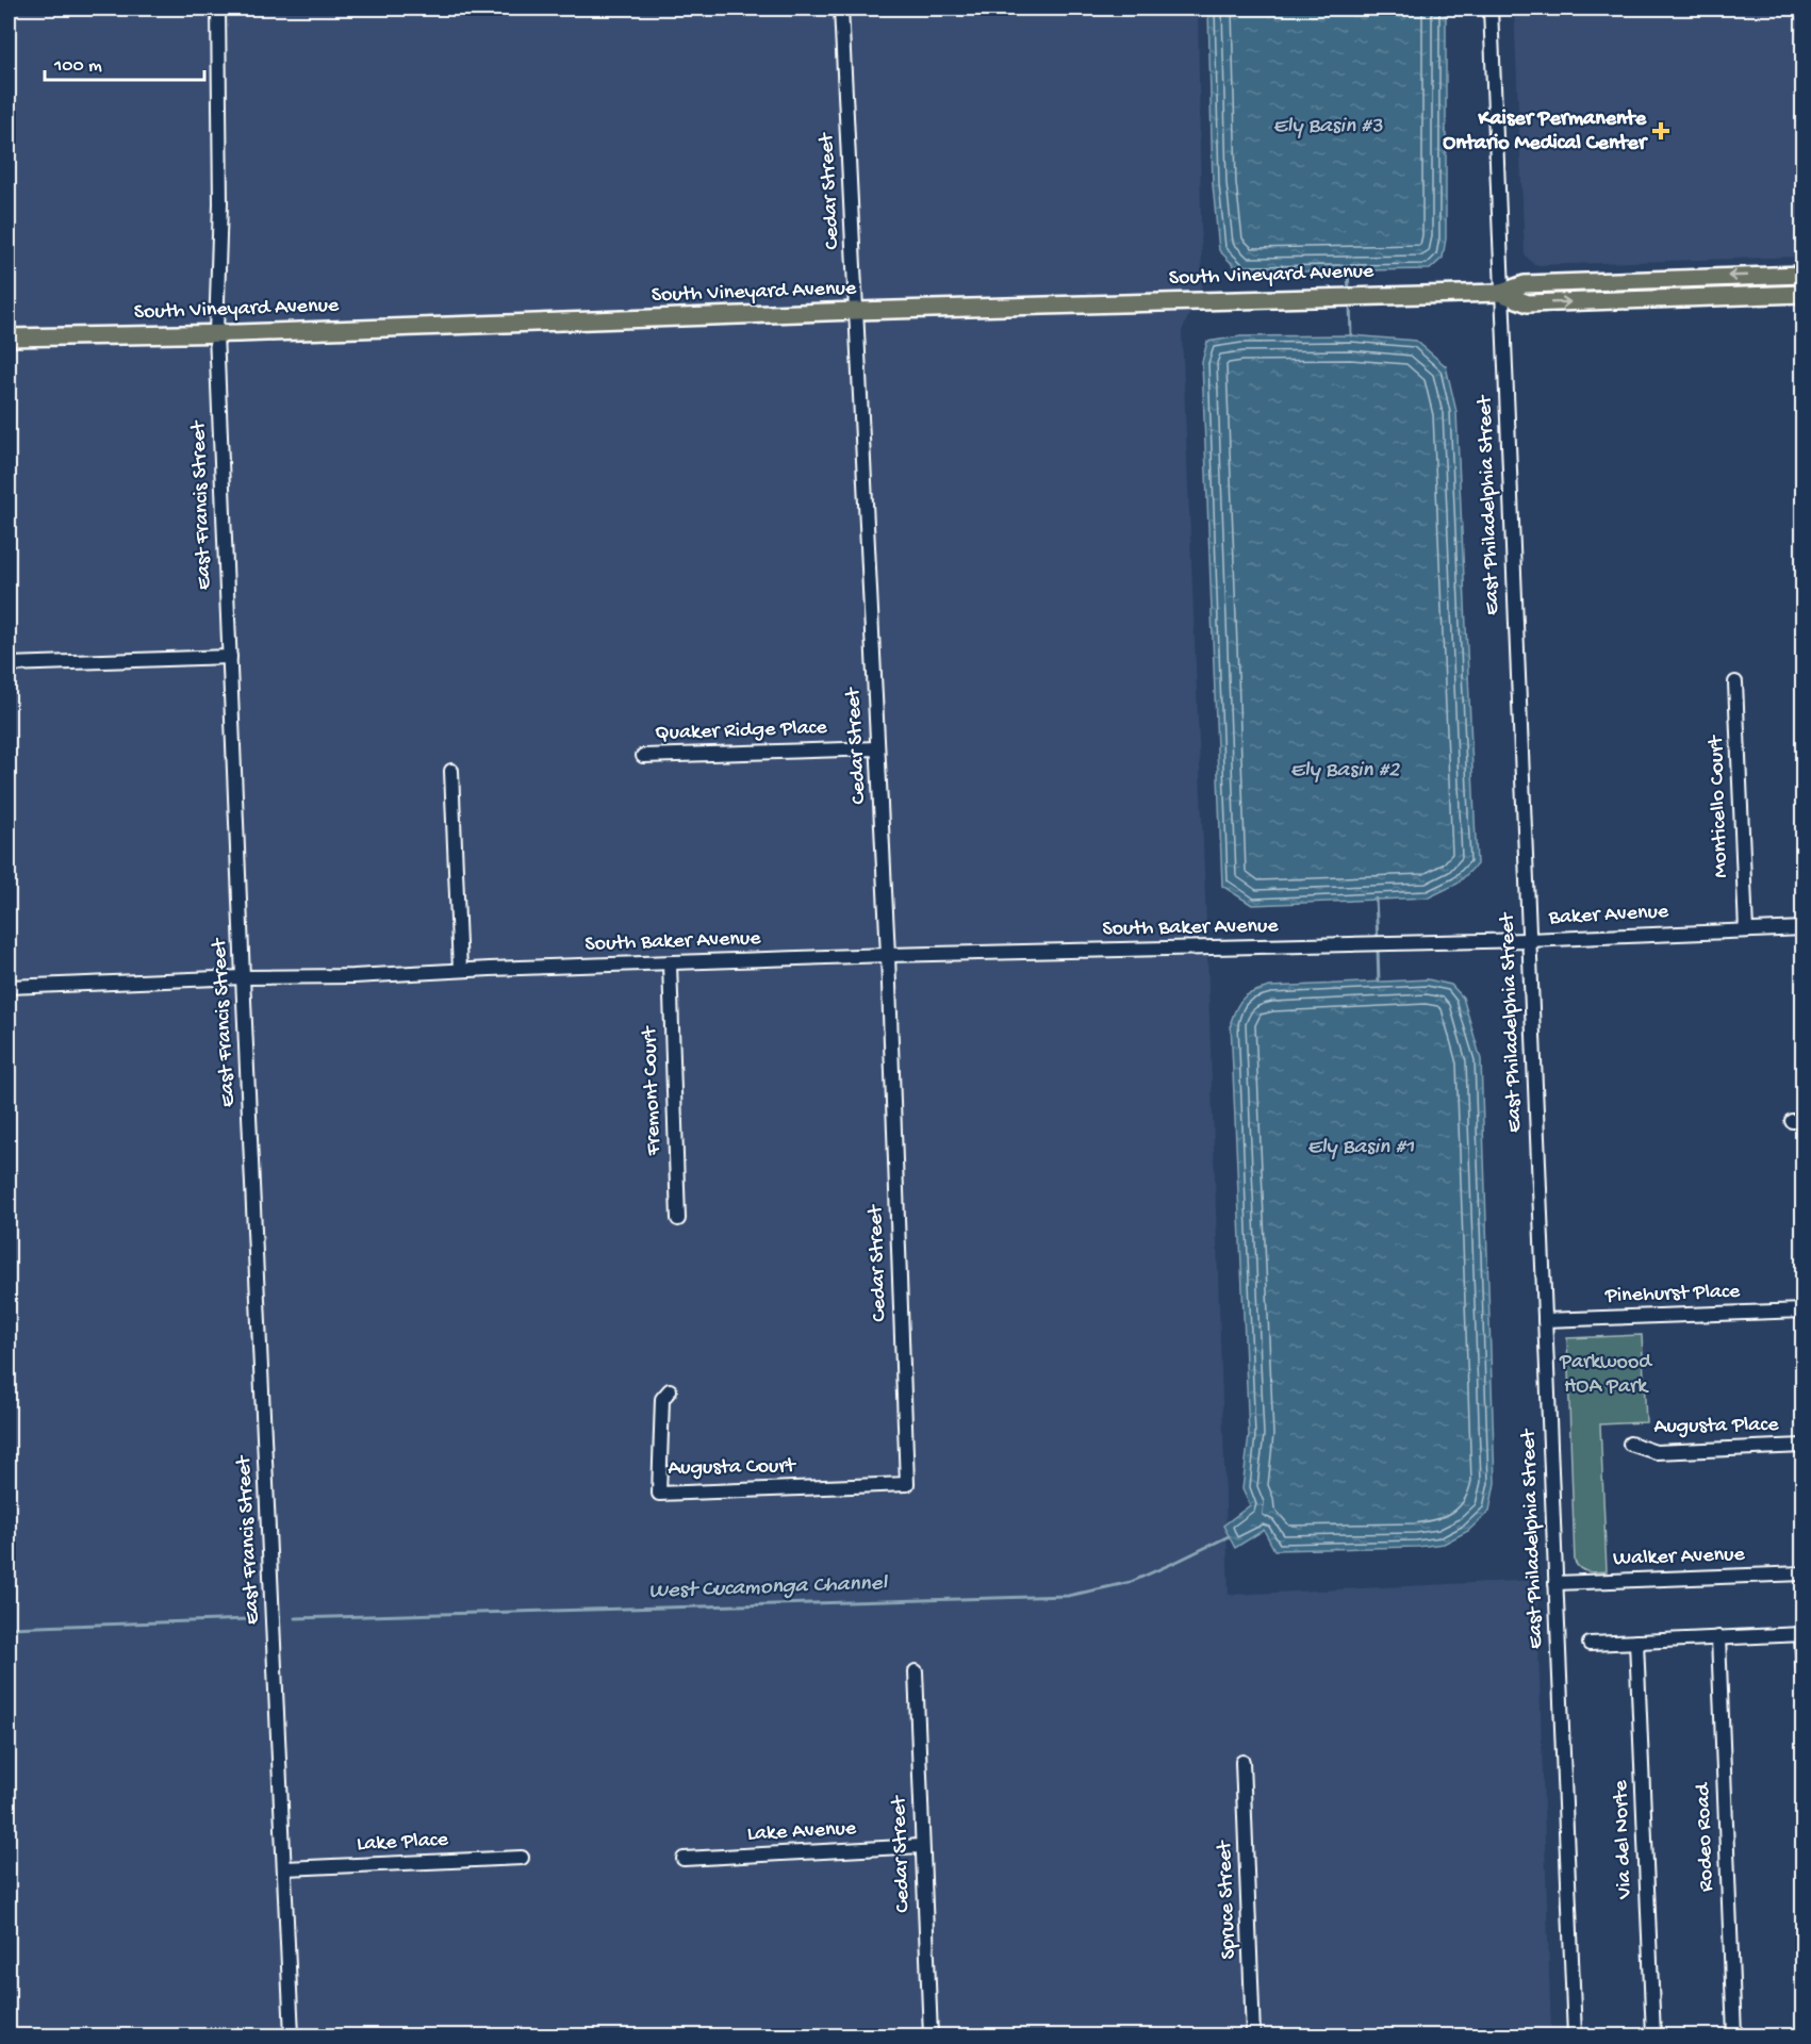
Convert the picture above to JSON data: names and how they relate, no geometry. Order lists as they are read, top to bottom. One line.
{"streets":{"main road":["South Vineyard Avenue"],"street":["Cedar Street","East Francis Street","East Philadelphia Street","Quaker Ridge Place","Monticello Court","Baker Avenue","South Baker Avenue","Fremont Court","Pinehurst Place","Augusta Place","Augusta Court","Walker Avenue","Lake Avenue","Rodeo Road","Via del Norte","Lake Place","Spruce Street"]},"crossings":[["Cedar Street","South Vineyard Avenue"],["Cedar Street","Quaker Ridge Place"],["Cedar Street","South Baker Avenue"],["Cedar Street","Augusta Court"],["Cedar Street","Lake Avenue"],["South Vineyard Avenue","East Francis Street"],["South Vineyard Avenue","East Philadelphia Street"],["East Francis Street","South Baker Avenue"],["East Francis Street","Lake Place"],["East Philadelphia Street","Baker Avenue"],["East Philadelphia Street","Pinehurst Place"],["East Philadelphia Street","Walker Avenue"],["Monticello Court","Baker Avenue"],["Baker Avenue","South Baker Avenue"],["South Baker Avenue","Fremont Court"]],"water":["Ely Basin #3","Ely Basin #2","Ely Basin #1","West Cucamonga Channel"],"parks":["Parkwood HOA Park"],"places":{"health":["Kaiser Permanente Ontario Medical Center"]},"scale_bar":"100 m"}
